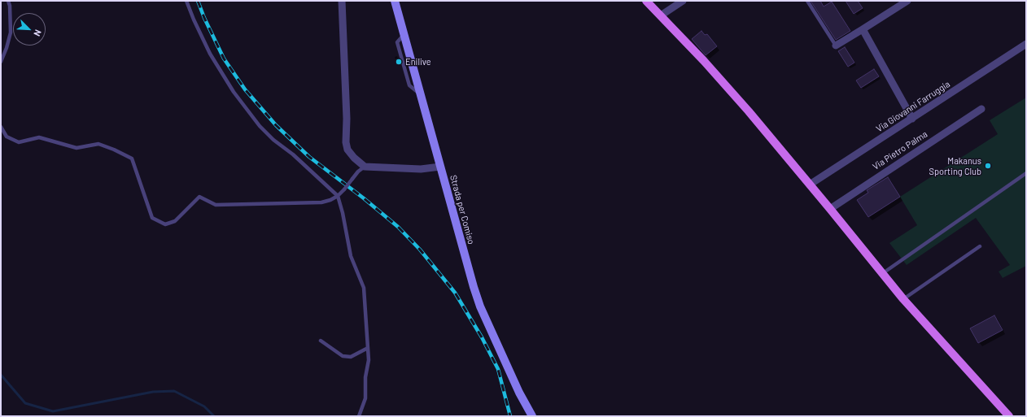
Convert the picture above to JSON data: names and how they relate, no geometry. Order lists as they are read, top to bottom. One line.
{"streets":{"main road":["Strada per Comiso"],"street":["Via Giovanni Farruggia","Via Pietro Palma"]},"places":["Enilive","Makanus Sporting Club"],"north":"bottom right"}
